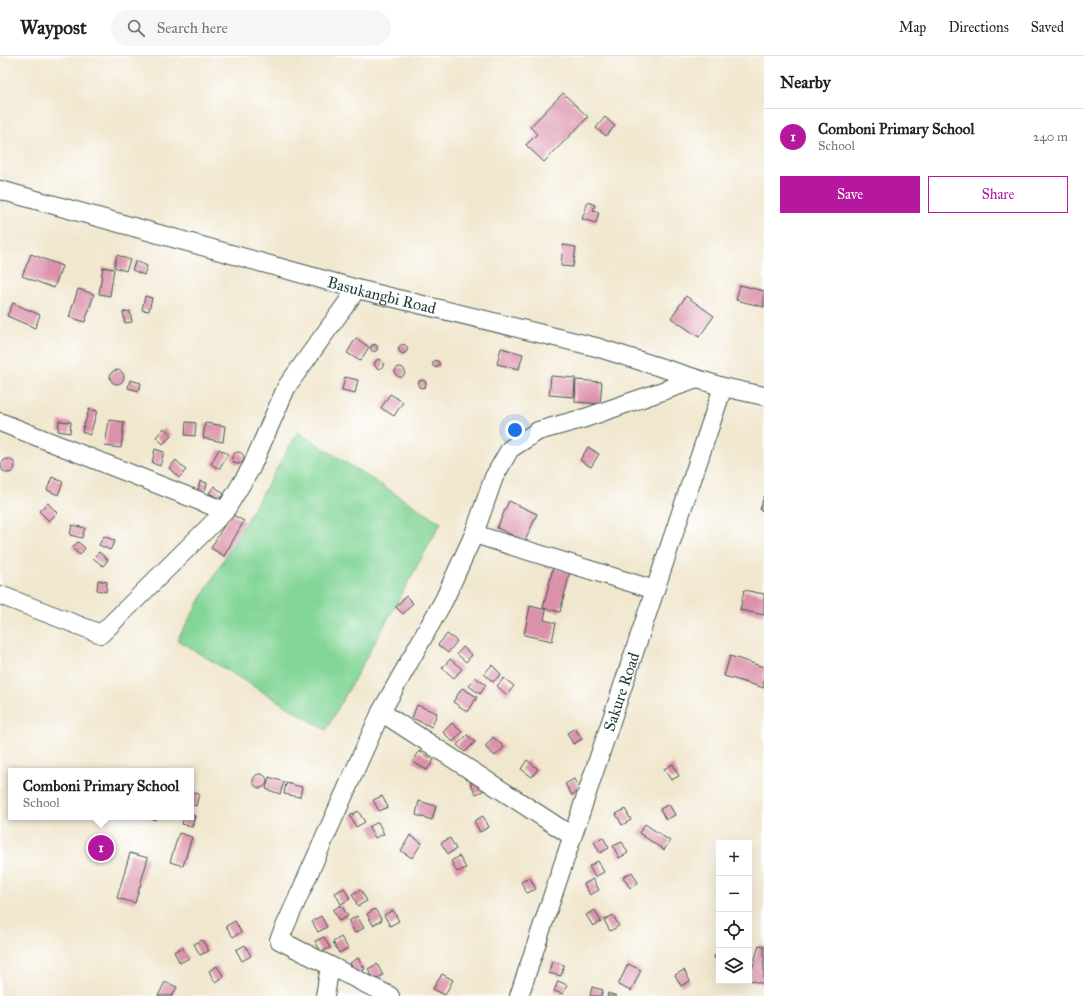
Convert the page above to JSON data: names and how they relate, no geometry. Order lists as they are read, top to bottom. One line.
{"streets":{"street":["Basukangbi Road","Sakure Road"]},"crossings":[["Basukangbi Road","Sakure Road"]],"page":{"header":"Waypost","search":"Search here","nav":["Map","Directions","Saved"],"heading":"Nearby","list":[{"mark":"1","name":"Comboni Primary School","note":"School","value":"240 m"}],"buttons":["Save","Share"],"popup":["Comboni Primary School","School"],"pins":"1","map_buttons":["+","−"]}}
